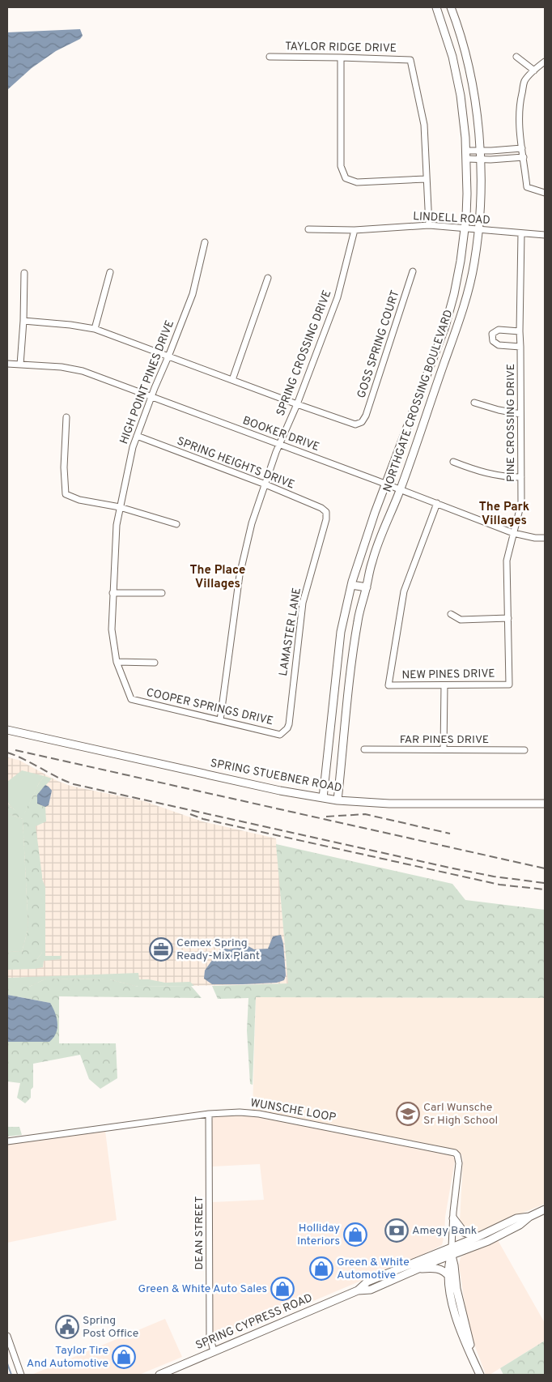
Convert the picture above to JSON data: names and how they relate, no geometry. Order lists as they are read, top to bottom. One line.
{"streets":{"main road":["NORTHGATE CROSSING BOULEVARD","SPRING STUEBNER ROAD","SPRING CYPRESS ROAD"],"street":["TAYLOR RIDGE DRIVE","LINDELL ROAD","GOSS SPRING COURT","SPRING CROSSING DRIVE","HIGH POINT PINES DRIVE","PINE CROSSING DRIVE","BOOKER DRIVE","SPRING HEIGHTS DRIVE","LAMASTER LANE","NEW PINES DRIVE","COOPER SPRINGS DRIVE","FAR PINES DRIVE","WUNSCHE LOOP","DEAN STREET"]},"crossings":[["LINDELL ROAD","SPRING CROSSING DRIVE"],["LINDELL ROAD","NORTHGATE CROSSING BOULEVARD"],["LINDELL ROAD","PINE CROSSING DRIVE"],["GOSS SPRING COURT","SPRING CROSSING DRIVE"],["SPRING CROSSING DRIVE","BOOKER DRIVE"],["SPRING CROSSING DRIVE","SPRING HEIGHTS DRIVE"],["SPRING CROSSING DRIVE","COOPER SPRINGS DRIVE"],["HIGH POINT PINES DRIVE","BOOKER DRIVE"],["HIGH POINT PINES DRIVE","SPRING HEIGHTS DRIVE"],["HIGH POINT PINES DRIVE","COOPER SPRINGS DRIVE"],["NORTHGATE CROSSING BOULEVARD","BOOKER DRIVE"],["NORTHGATE CROSSING BOULEVARD","SPRING STUEBNER ROAD"],["PINE CROSSING DRIVE","BOOKER DRIVE"],["PINE CROSSING DRIVE","NEW PINES DRIVE"],["BOOKER DRIVE","NEW PINES DRIVE"],["SPRING HEIGHTS DRIVE","LAMASTER LANE"],["LAMASTER LANE","COOPER SPRINGS DRIVE"],["WUNSCHE LOOP","DEAN STREET"],["WUNSCHE LOOP","SPRING CYPRESS ROAD"],["DEAN STREET","SPRING CYPRESS ROAD"]],"districts":["The Park Villages","The Place Villages"],"places":{"office":["Cemex Spring Ready-Mix Plant"],"school or university":["Carl Wunsche Sr High School"],"bank":["Amegy Bank"],"shop":["Holliday Interiors","Green & White Automotive","Green & White Auto Sales","Taylor Tire And Automotive"],"public building":["Spring Post Office"]}}
